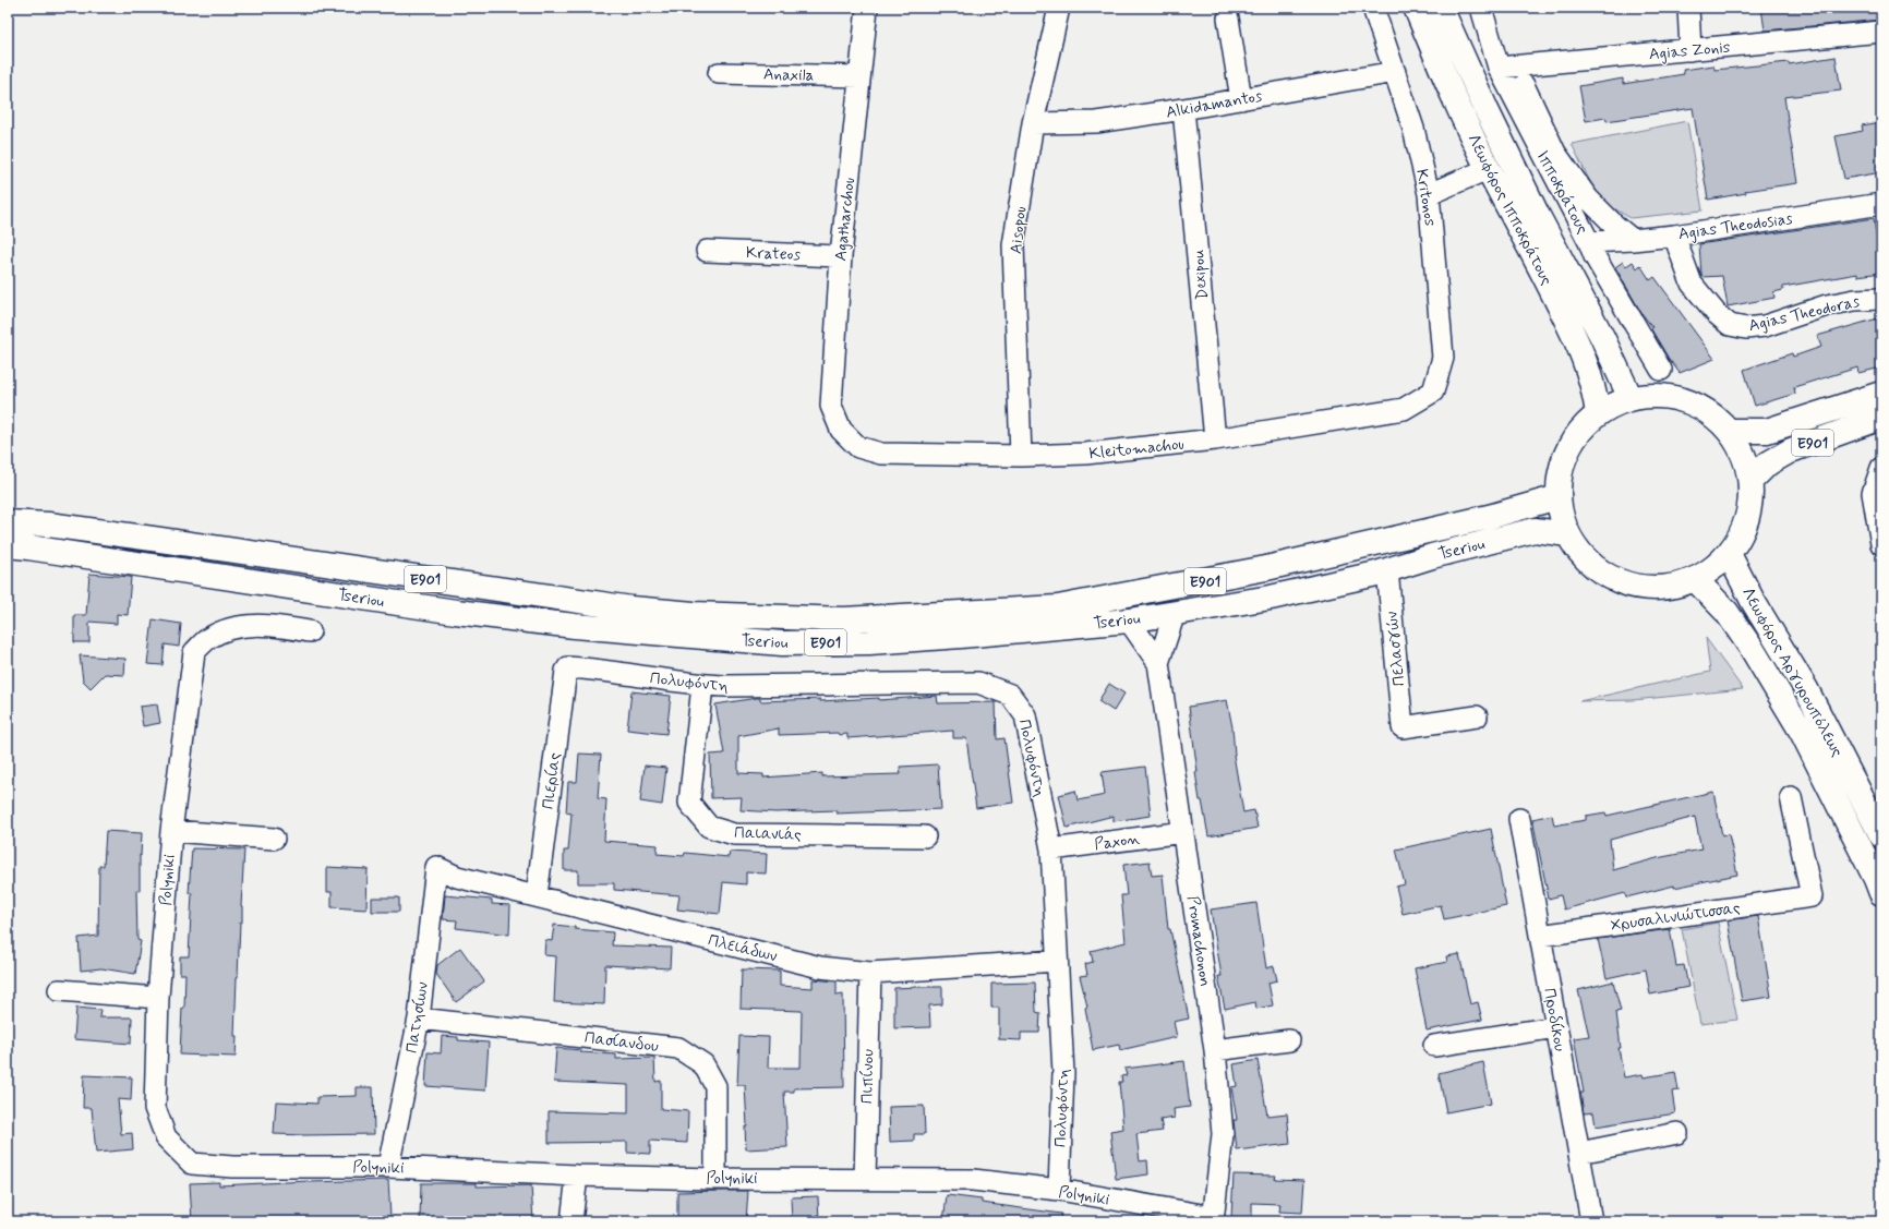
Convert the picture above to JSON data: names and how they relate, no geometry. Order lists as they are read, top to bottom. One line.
{"streets":{"main road":["Λεωφόρος Ιπποκράτους","E901","Tseriou","Λεωφόρος Αργυρουπόλεως"],"street":["Agias Zonis","Anaxila","Alkidamantos","Ιπποκράτους","Kritonos","Agatharchou","Agias Theodosias","Aisopou","Krateos","Dexipou","Agias Theodoras","Kleitomachou","Πελασγών","Πολυφόντη","Πιερίας","Παιανιάς","Paxon","Polyniki","Χρυσαλινιώτισσας","Promachonon","Πλειάδων","Πατησίων","Προδίκου","Πασίανδου","Πιπίνου"]},"crossings":[["Agias Zonis","Ιπποκράτους"],["Anaxila","Agatharchou"],["Alkidamantos","Kritonos"],["Alkidamantos","Aisopou"],["Alkidamantos","Dexipou"],["Ιπποκράτους","Agias Theodosias"],["Kritonos","Kleitomachou"],["Agatharchou","Krateos"],["Agatharchou","Kleitomachou"],["Agias Theodosias","Agias Theodoras"],["Aisopou","Kleitomachou"],["Dexipou","Kleitomachou"],["Tseriou","Πελασγών"],["Tseriou","Promachonon"],["Πολυφόντη","Πιερίας"],["Πολυφόντη","Παιανιάς"],["Πολυφόντη","Paxon"],["Πολυφόντη","Polyniki"],["Πολυφόντη","Πλειάδων"],["Πιερίας","Πλειάδων"],["Paxon","Promachonon"],["Polyniki","Promachonon"],["Polyniki","Πατησίων"],["Polyniki","Πασίανδου"],["Polyniki","Πιπίνου"],["Χρυσαλινιώτισσας","Προδίκου"],["Πλειάδων","Πατησίων"],["Πλειάδων","Πιπίνου"],["Πατησίων","Πασίανδου"]]}
